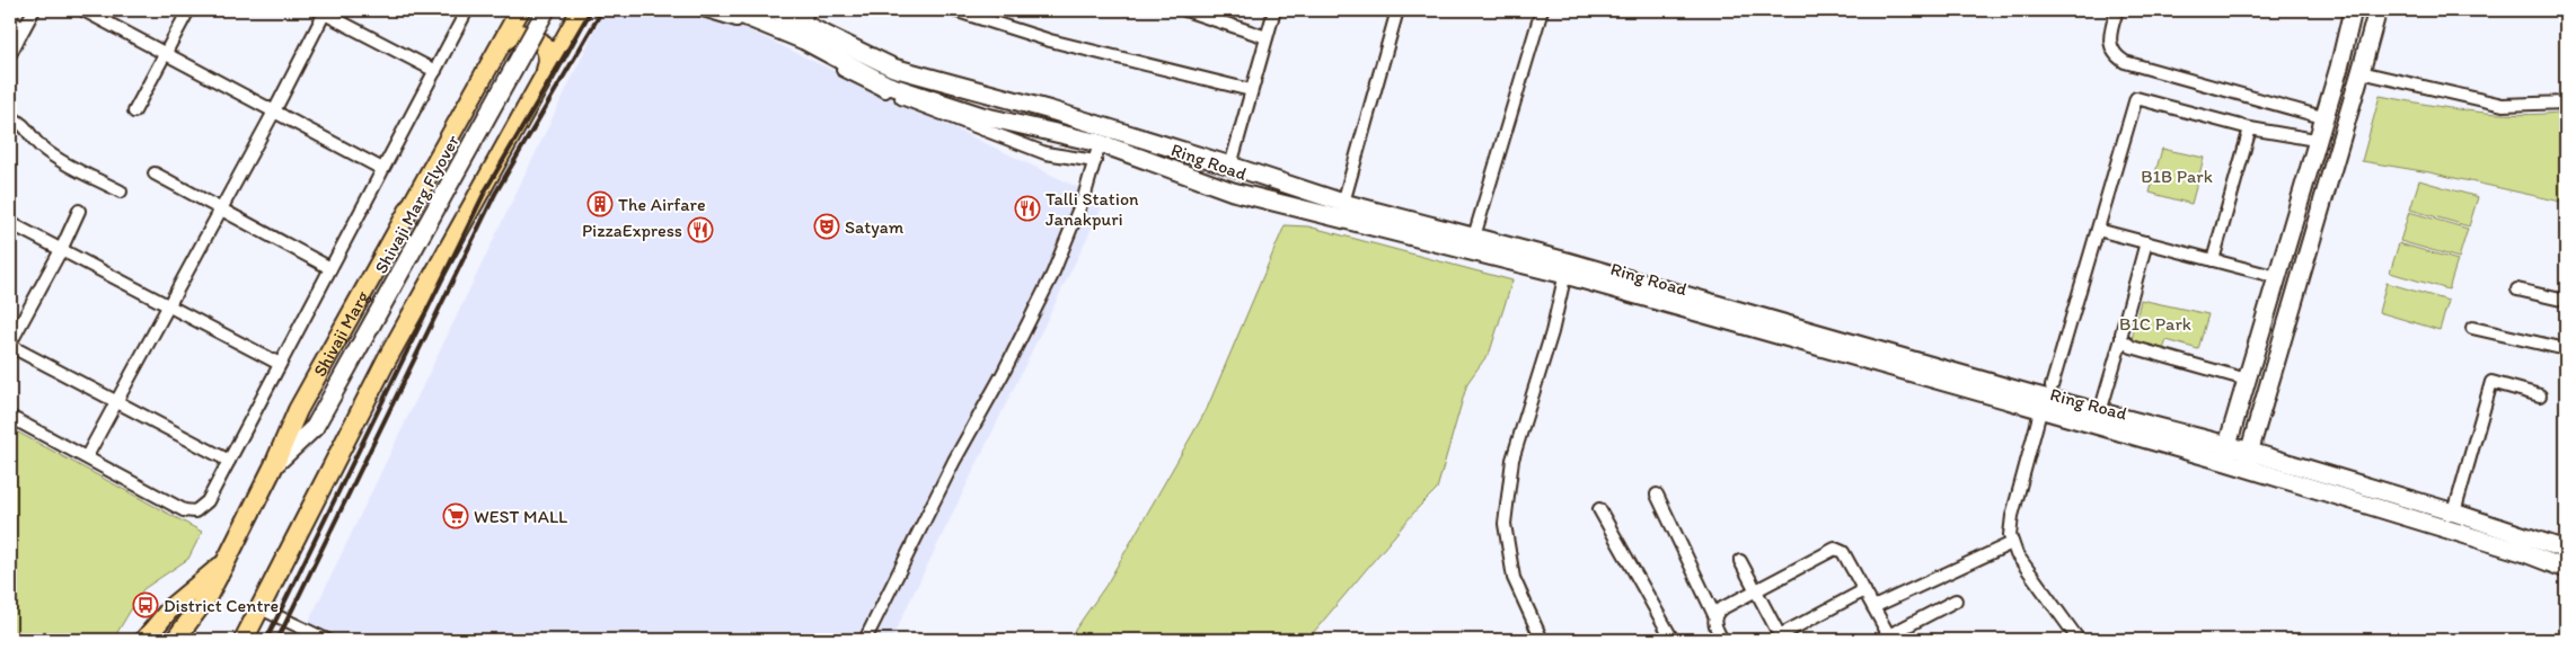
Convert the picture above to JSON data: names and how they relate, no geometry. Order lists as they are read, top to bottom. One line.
{"streets":{"main road":["Shivaji Marg"],"street":["Ring Road","Shivaji Marg Flyover"]},"crossings":[["Shivaji Marg Flyover","Shivaji Marg"]],"parks":["B1B Park","B1C Park"],"places":{"building":["The Airfare"],"restaurant":["Talli Station Janakpuri","PizzaExpress"],"theatre":["Satyam"],"supermarket":["WEST MALL"],"bus stop":["District Centre"]}}
